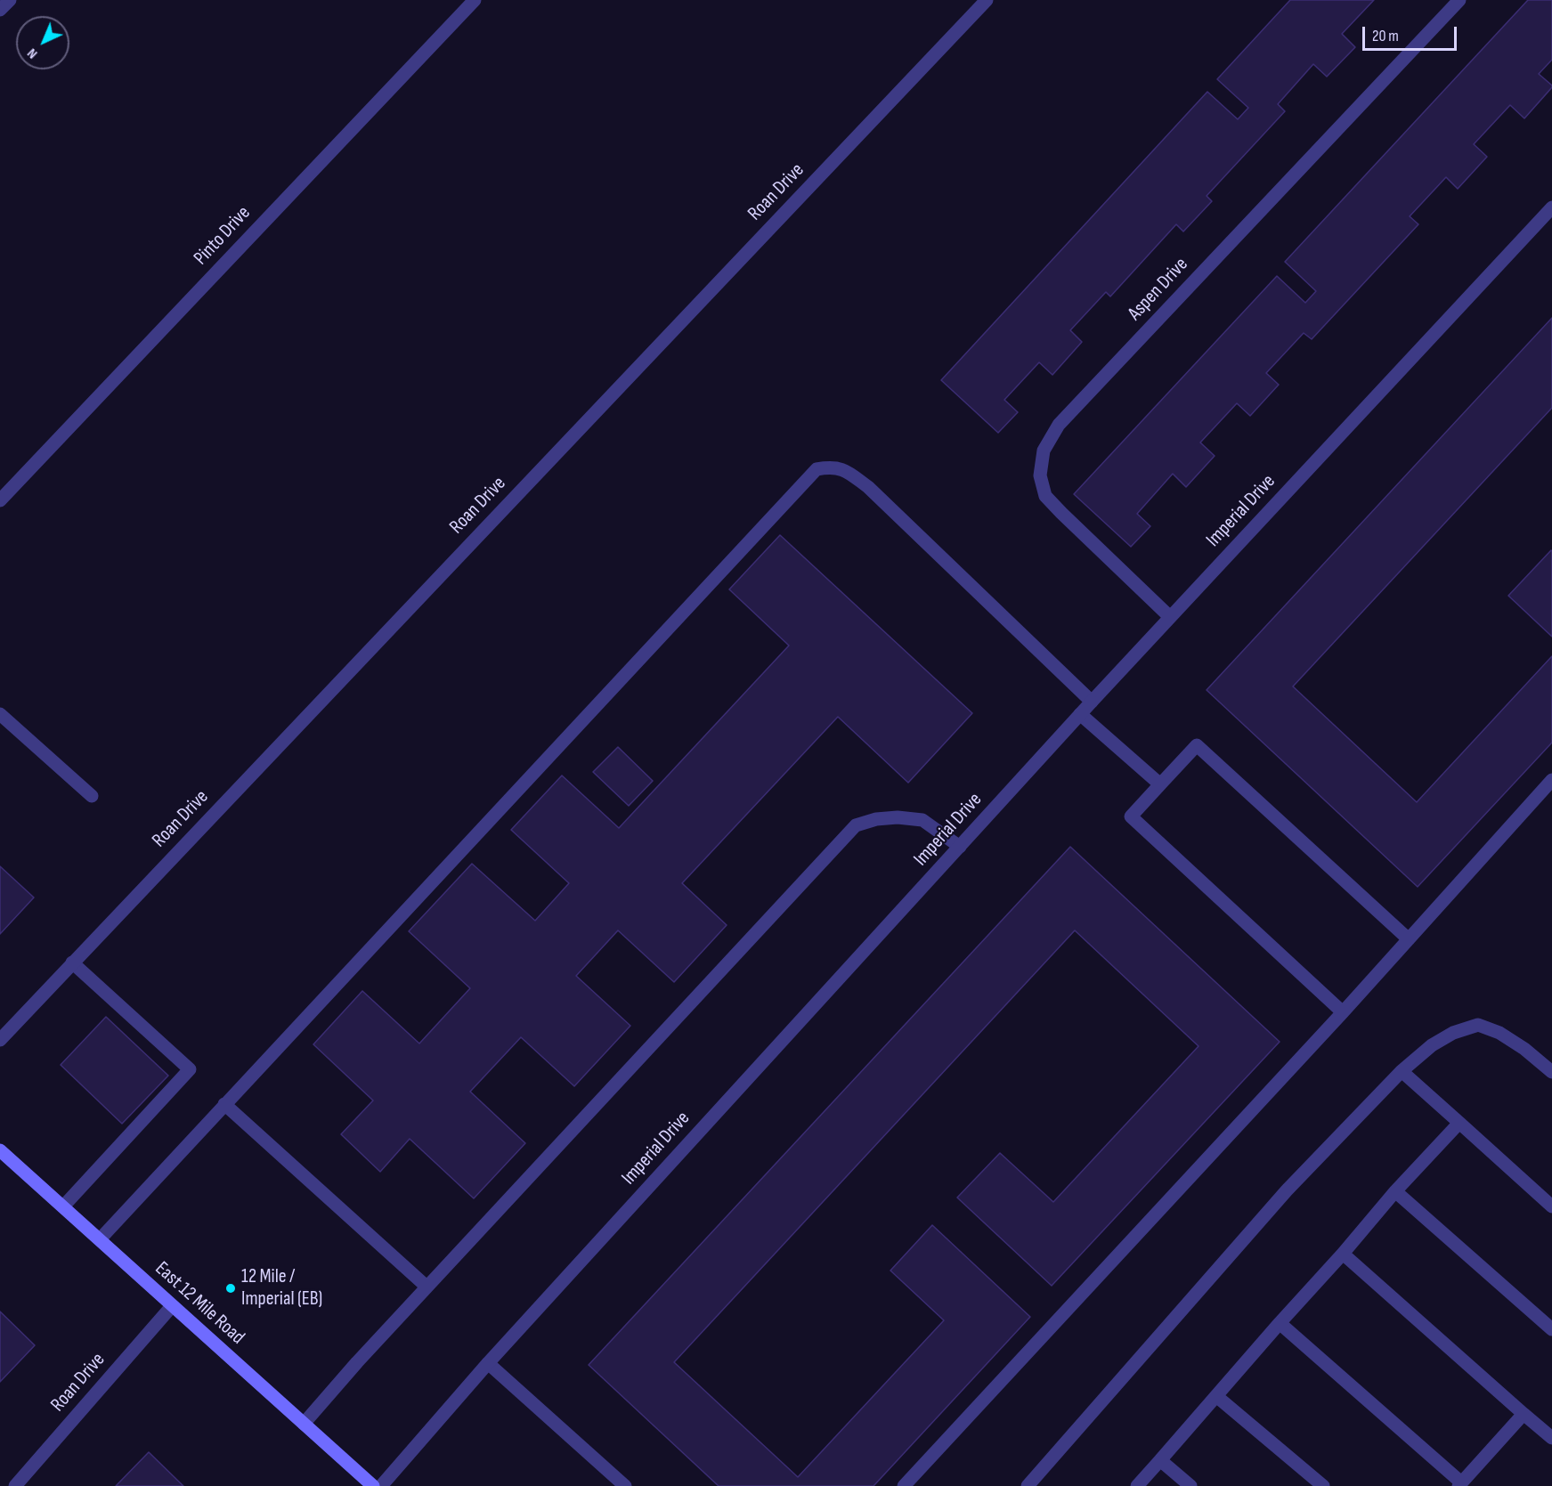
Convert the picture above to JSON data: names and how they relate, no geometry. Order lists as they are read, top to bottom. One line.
{"streets":{"main road":["East 12 Mile Road"],"street":["Roan Drive","Pinto Drive","Aspen Drive","Imperial Drive"]},"crossings":[["Roan Drive","East 12 Mile Road"],["Aspen Drive","Imperial Drive"]],"places":["12 Mile / Imperial (EB)"],"scale_bar":"20 m","north":"bottom left"}
